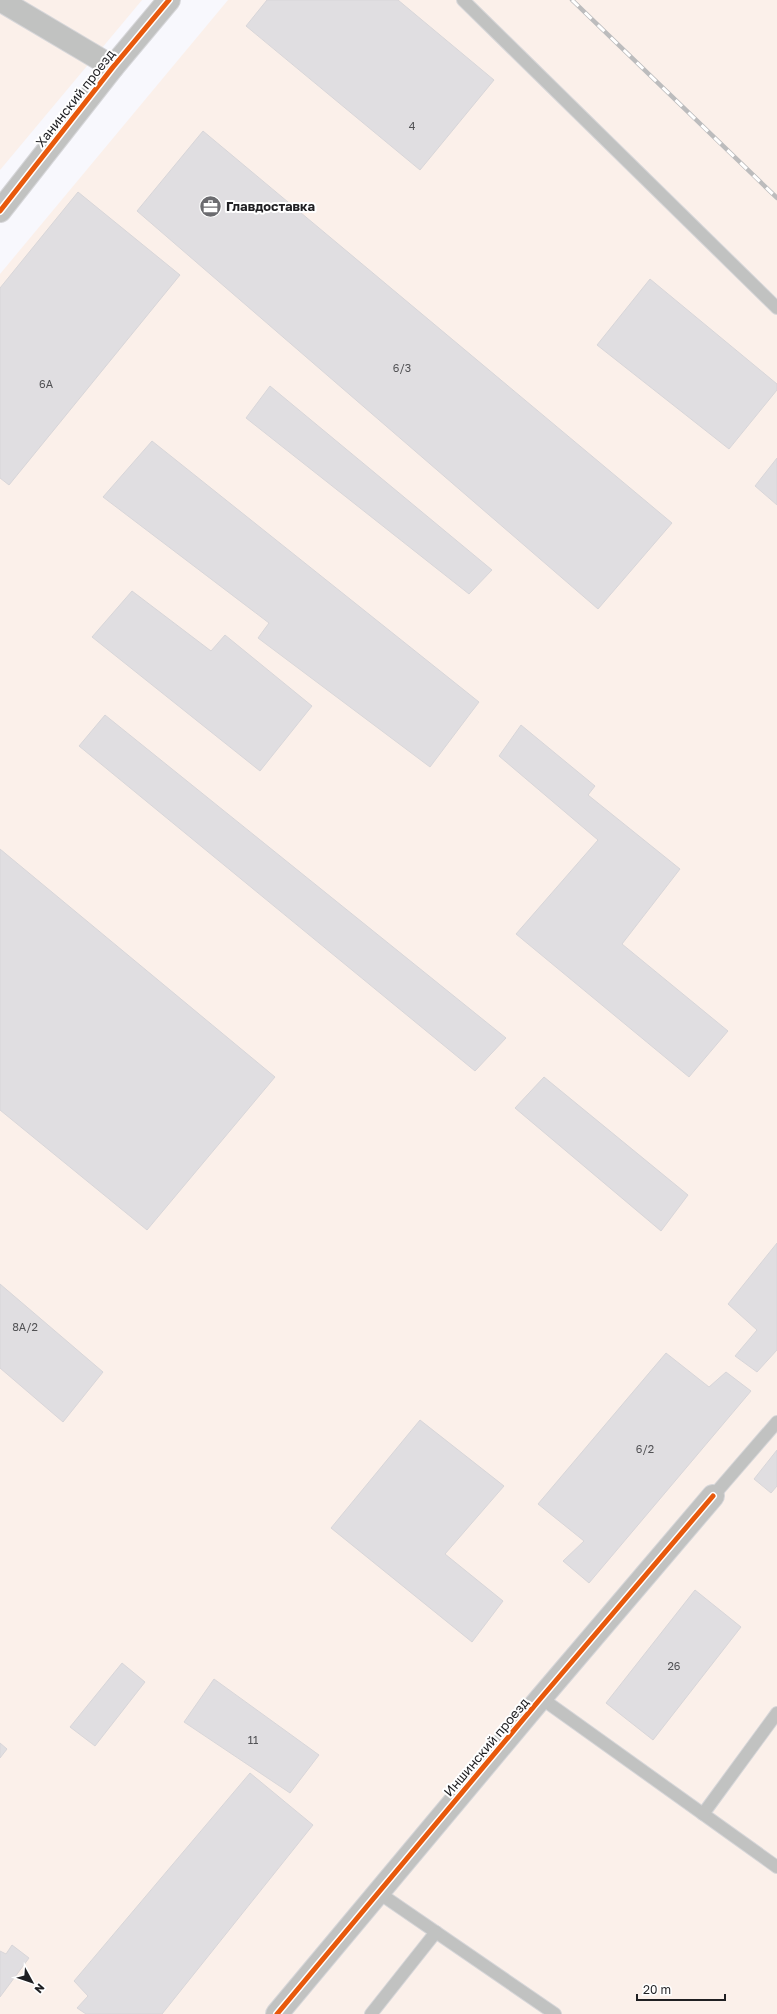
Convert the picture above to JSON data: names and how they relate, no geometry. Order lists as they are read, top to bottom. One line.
{"streets":{"street":["Ханинский проезд","Иншинский проезд"]},"places":{"office":["Главдоставка"]},"house_numbers":["4","6/3","6А","8А/2","6/2","26","11"],"scale_bar":"20 m","north":"bottom right"}
